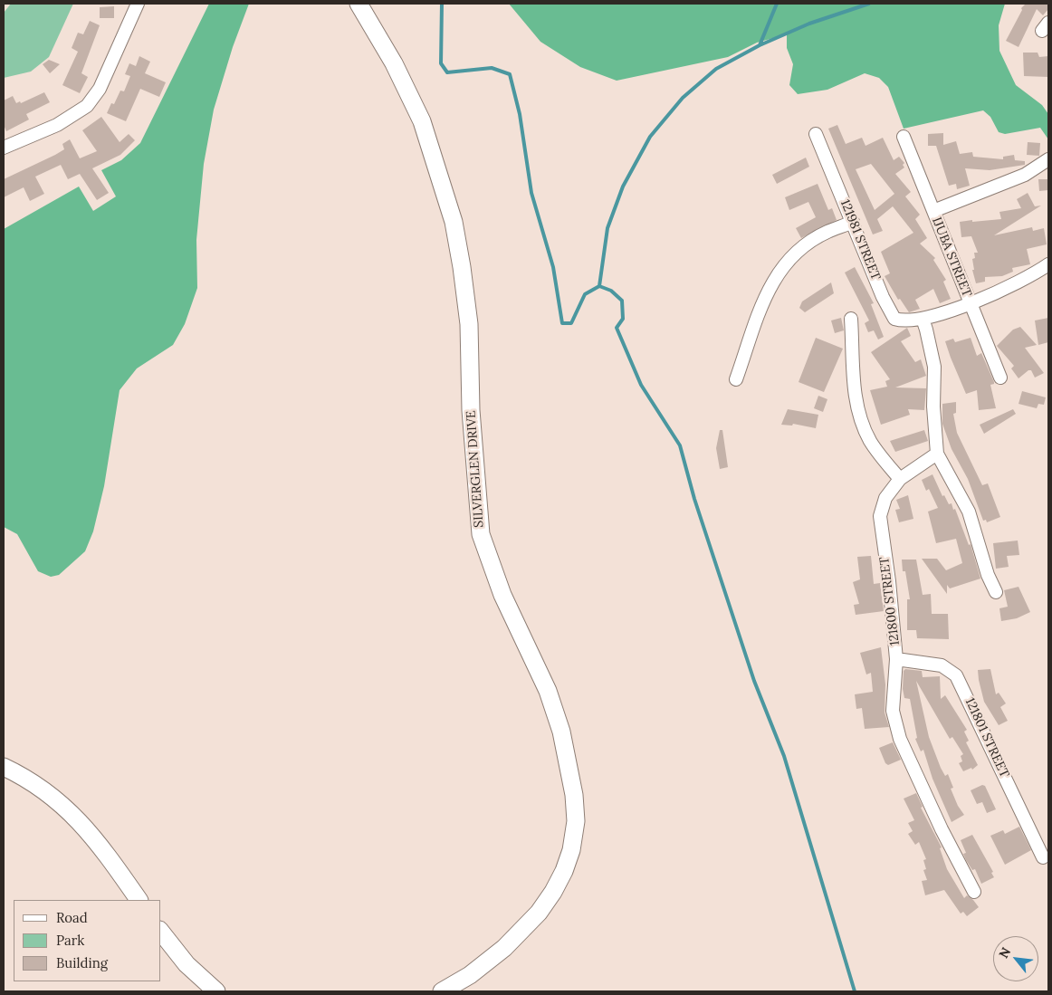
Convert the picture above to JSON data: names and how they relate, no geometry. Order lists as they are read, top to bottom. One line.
{"streets":{"street":["121981 STREET","IJUBA STREET","SILVERGLEN DRIVE","121800 STREET","121801 STREET"]},"crossings":[["121981 STREET","IJUBA STREET"],["121800 STREET","121801 STREET"]],"legend":["Road","Park","Building"],"north":"top left"}
